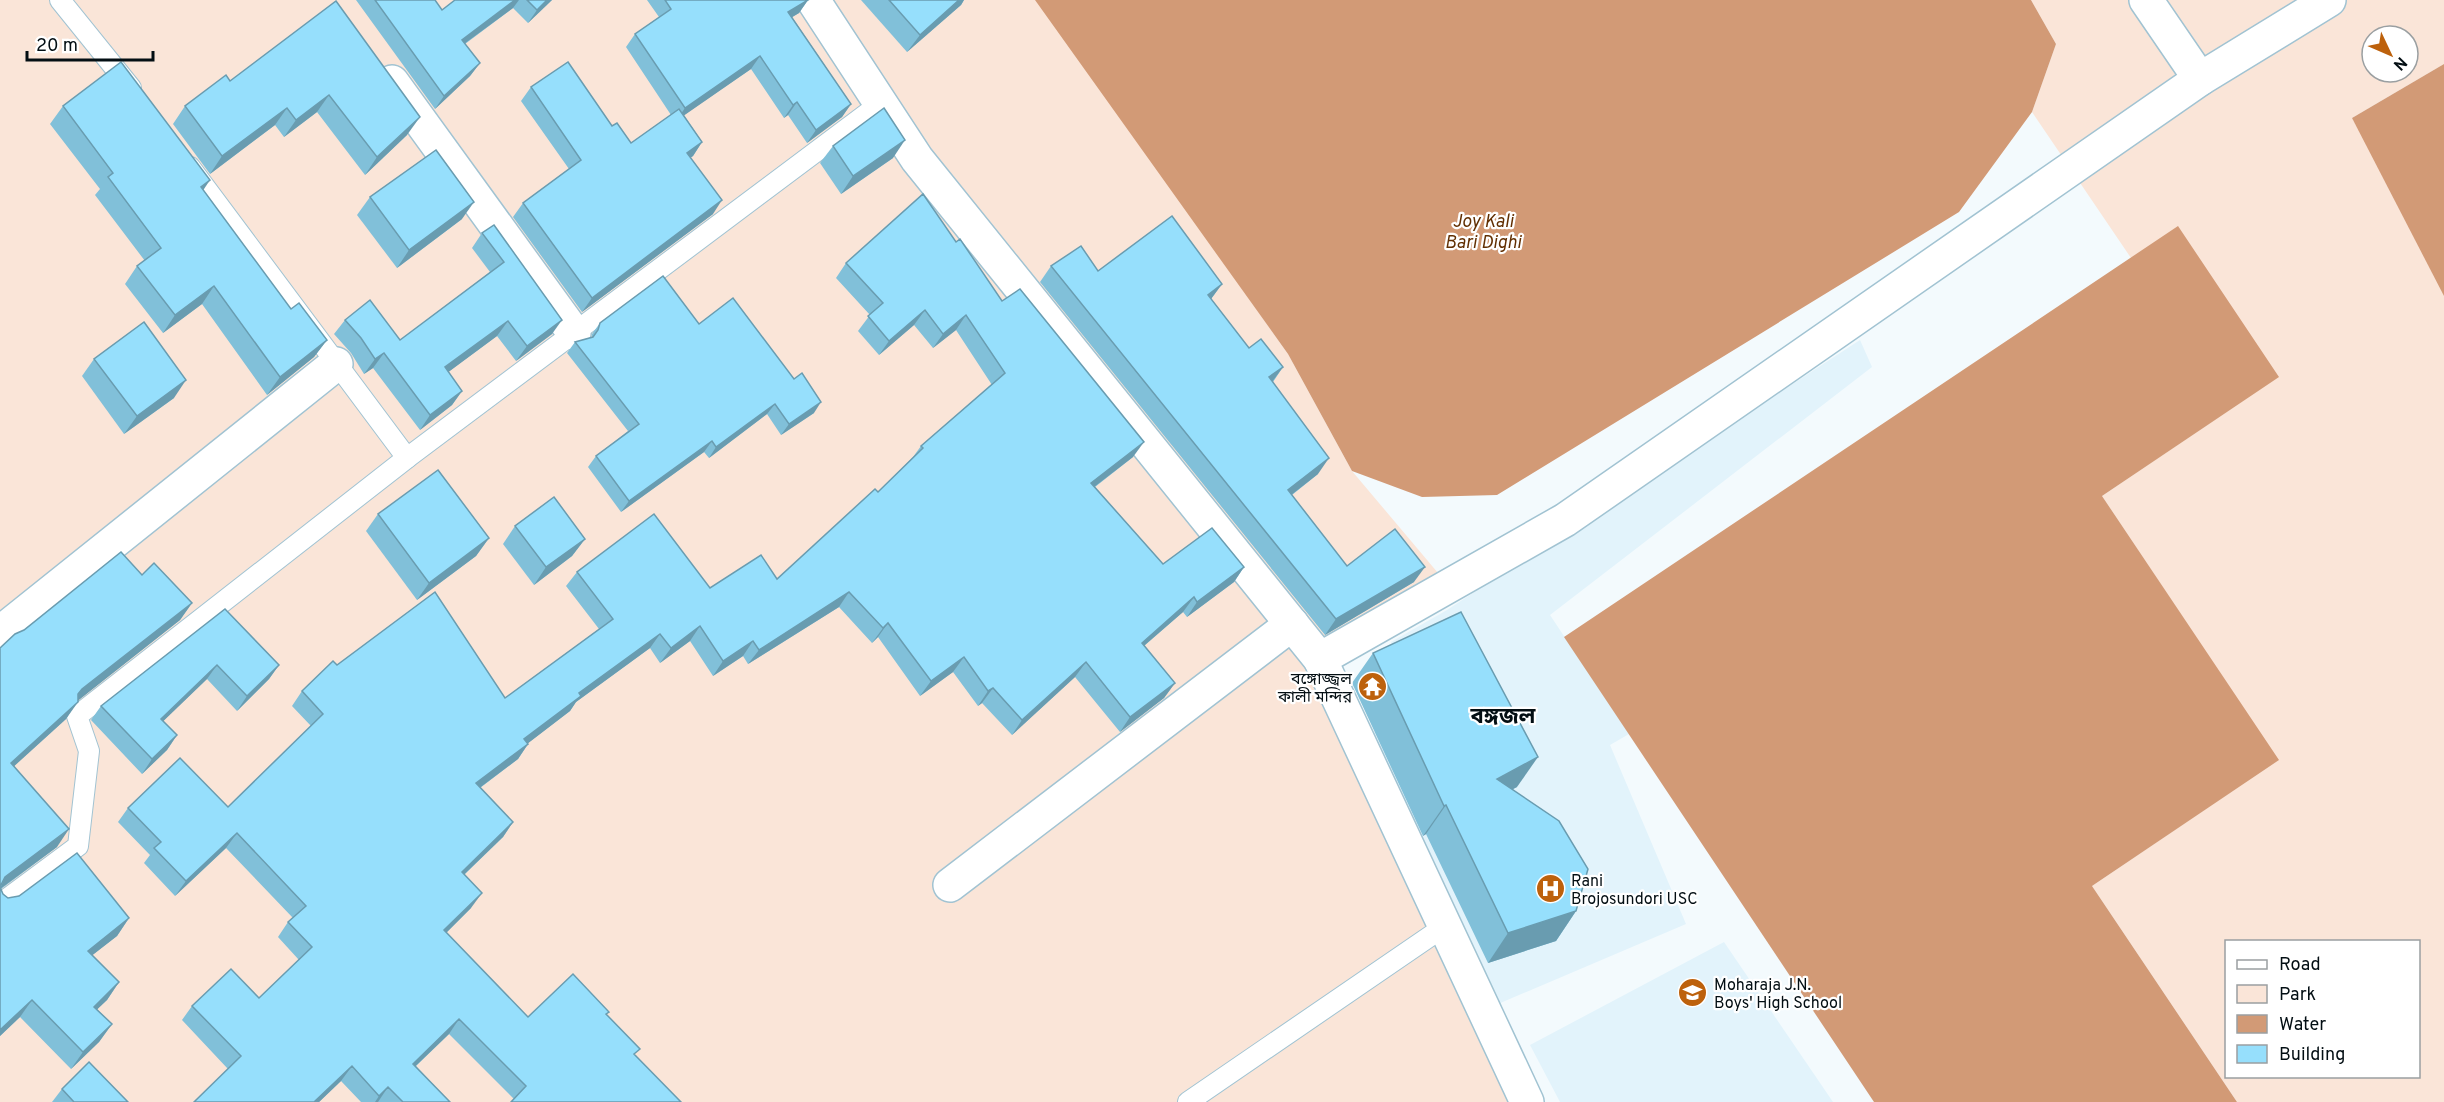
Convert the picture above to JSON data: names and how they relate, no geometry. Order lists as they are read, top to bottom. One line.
{"districts":["বঙ্গজল"],"water":["Joy Kali Bari Dighi"],"places":{"temple":["বঙ্গোজ্জ্বল কালী মন্দির"],"hospital":["Rani Brojosundori USC"],"school or university":["Moharaja J.N. Boys' High School"]},"legend":["Road","Park","Water","Building"],"scale_bar":"20 m","north":"bottom right"}
